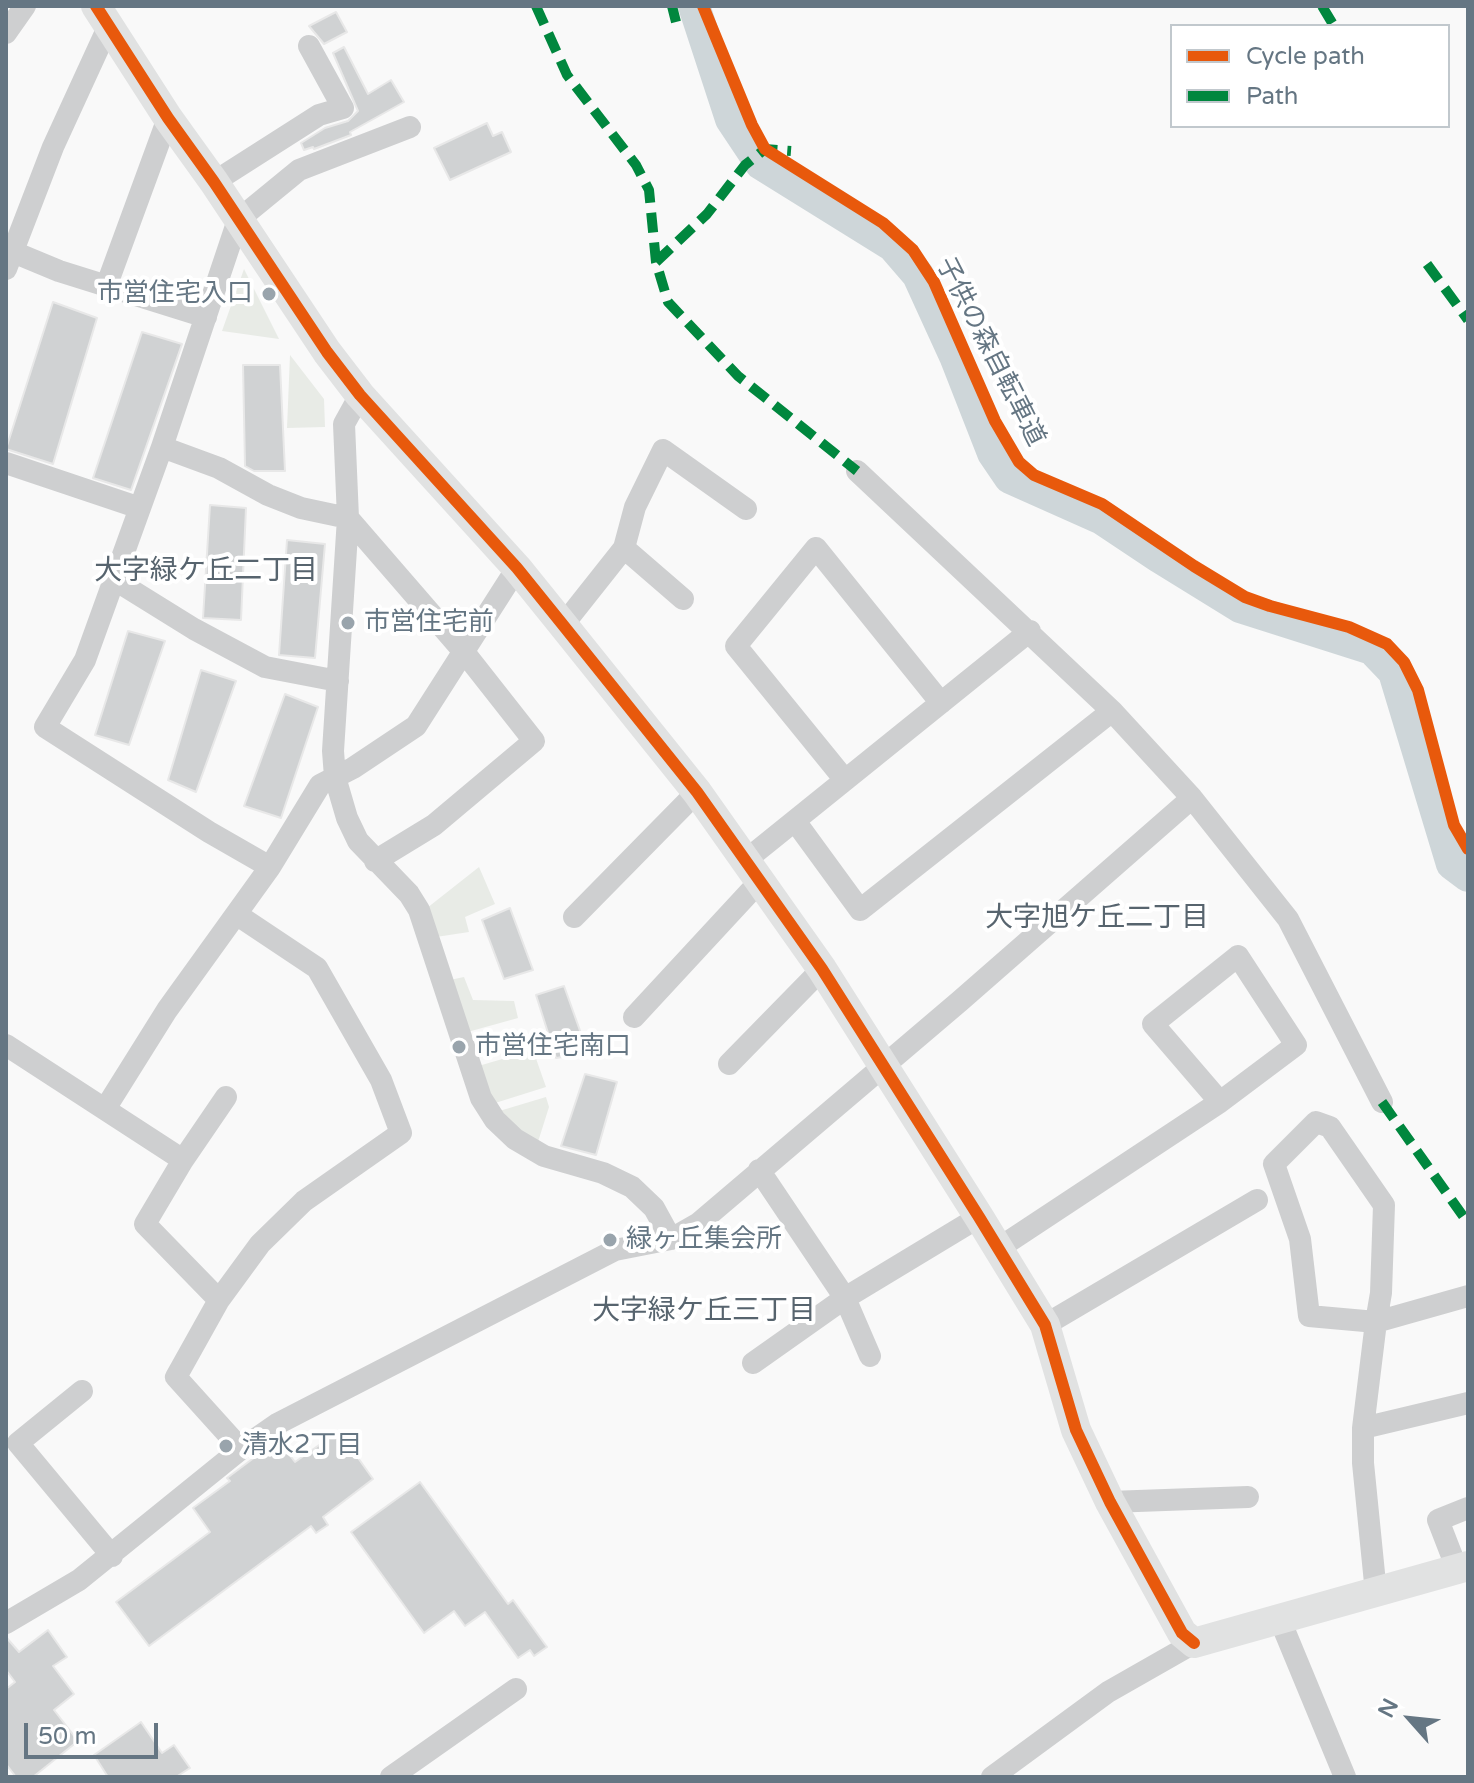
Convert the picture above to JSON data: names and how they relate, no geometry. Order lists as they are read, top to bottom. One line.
{"streets":{"cycle path":["子供の森自転車道"]},"districts":["大字緑ケ丘二丁目","大字旭ケ丘二丁目","大字緑ケ丘三丁目"],"places":["市営住宅入口","市営住宅前","市営住宅南口","緑ヶ丘集会所","清水2丁目"],"legend":["Cycle path","Path"],"scale_bar":"50 m","north":"top left"}
